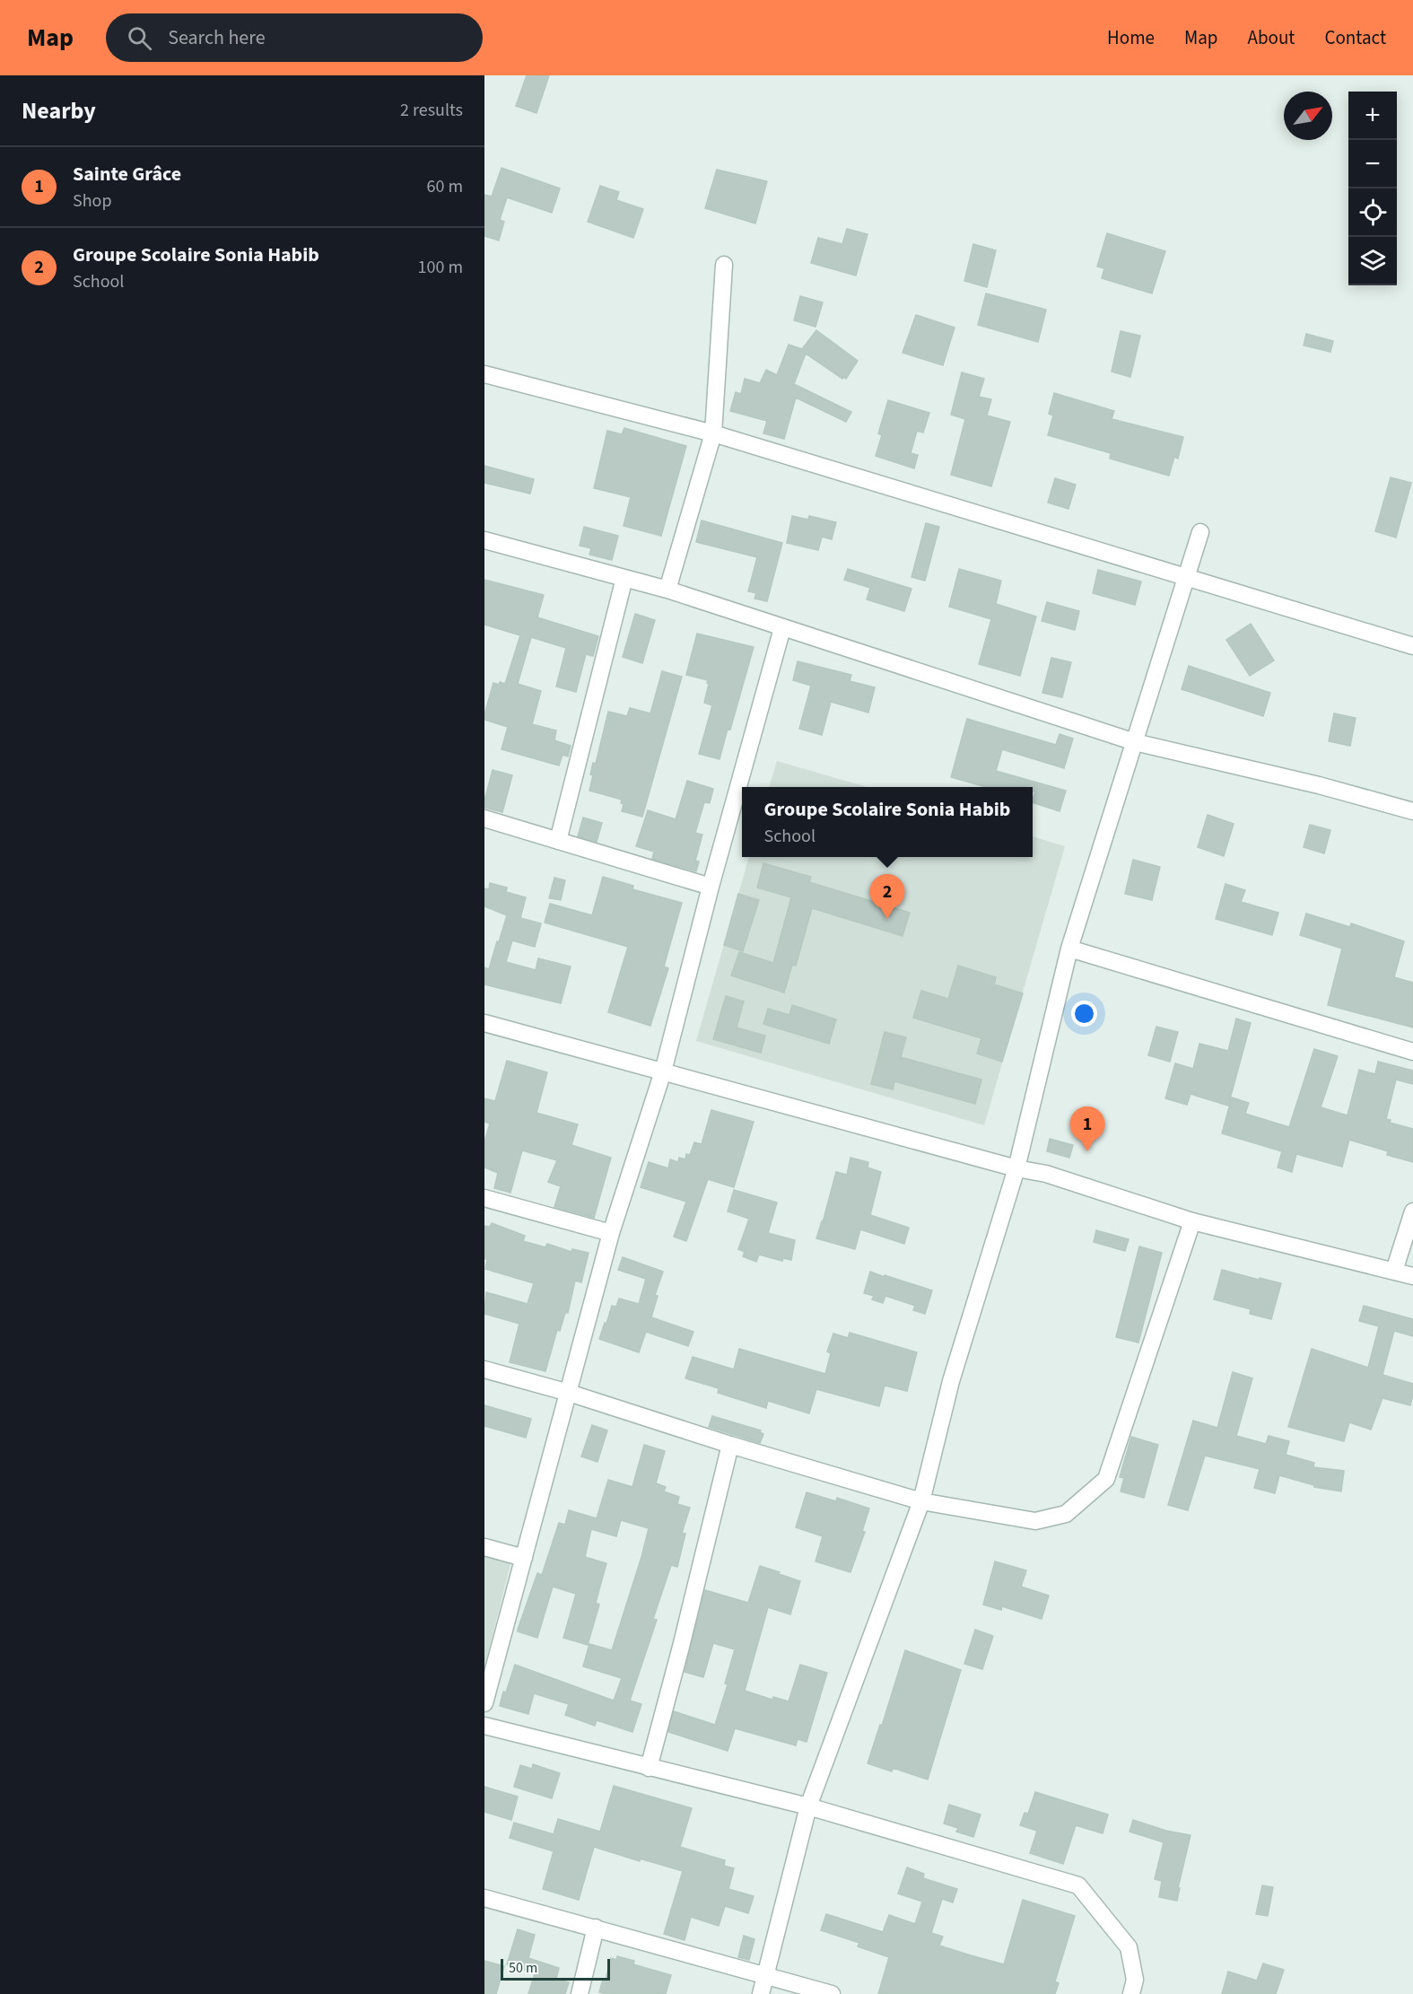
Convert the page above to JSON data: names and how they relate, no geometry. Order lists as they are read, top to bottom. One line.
{"scale_bar":"50 m","north":"top right","page":{"header":"Map","search":"Search here","nav":["Home","Map","About","Contact"],"heading":["Nearby","2 results"],"map_buttons":["+","−"],"list":[{"mark":"1","name":"Sainte Grâce","note":"Shop","value":"60 m"},{"mark":"2","name":"Groupe Scolaire Sonia Habib","note":"School","value":"100 m"}],"popup":["Groupe Scolaire Sonia Habib","School"],"pins":["2","1"],"scale":"50 m"}}
